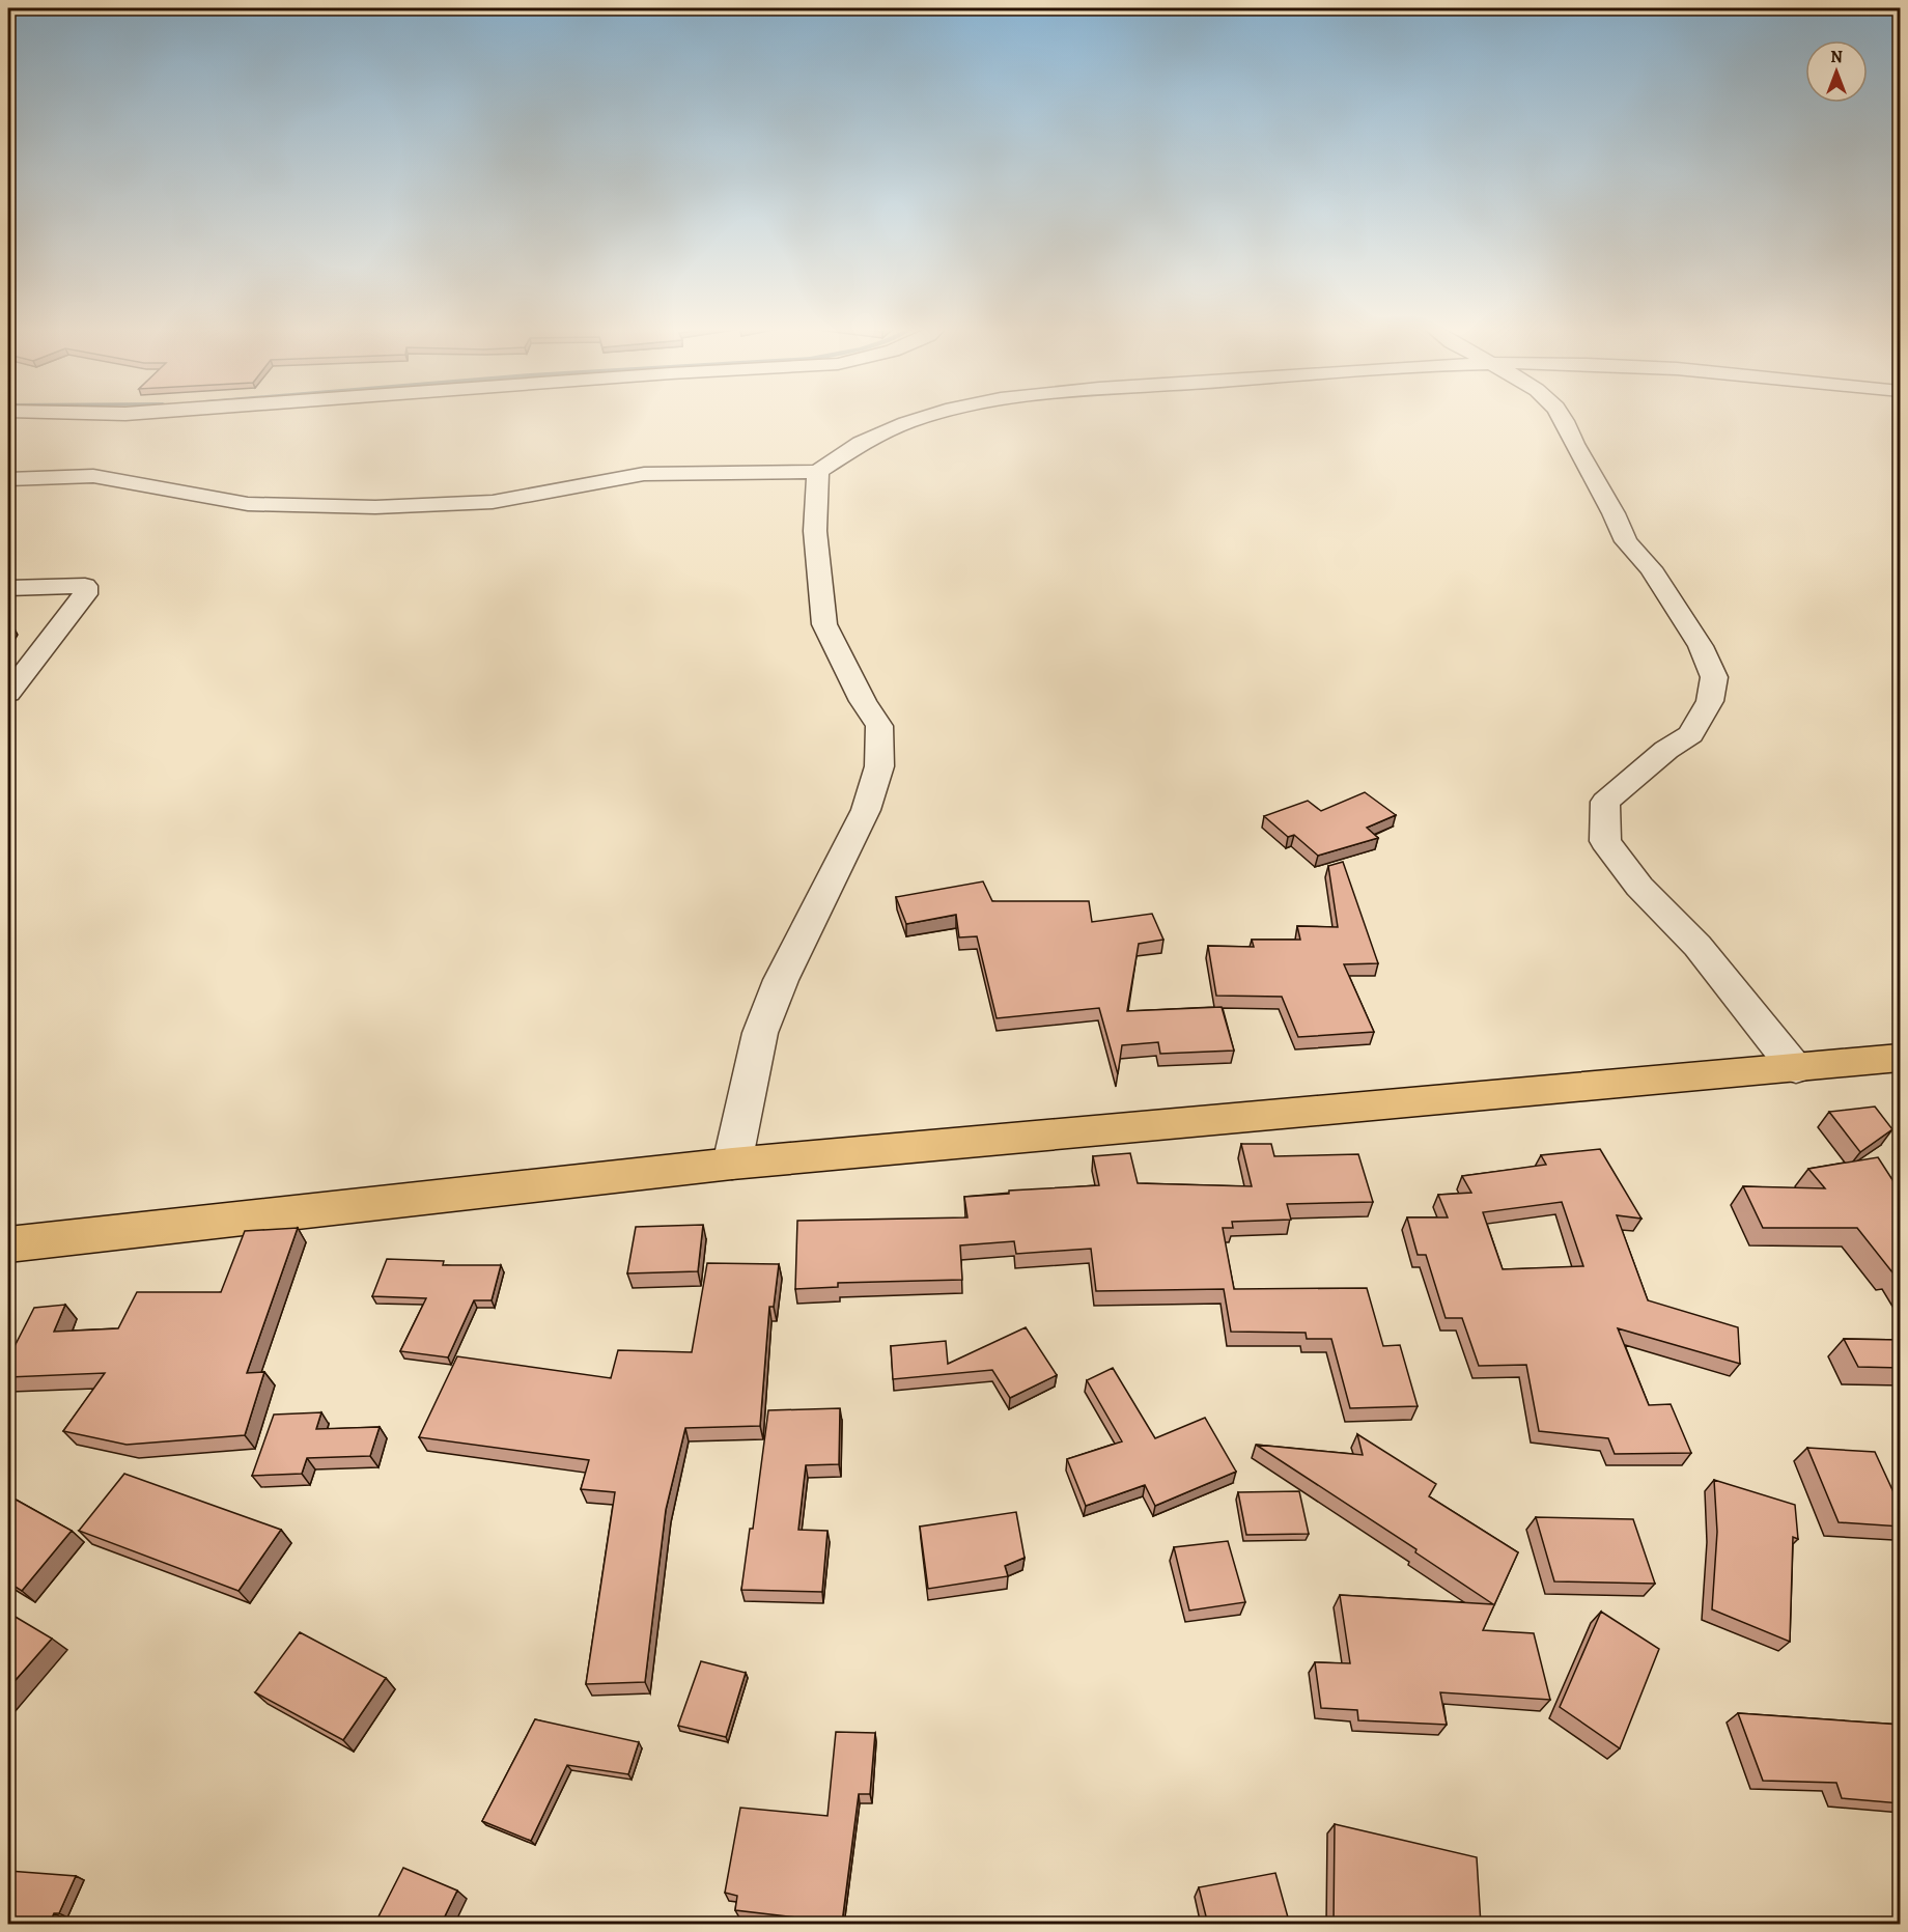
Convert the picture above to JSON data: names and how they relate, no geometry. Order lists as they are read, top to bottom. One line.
{"north":"top"}
